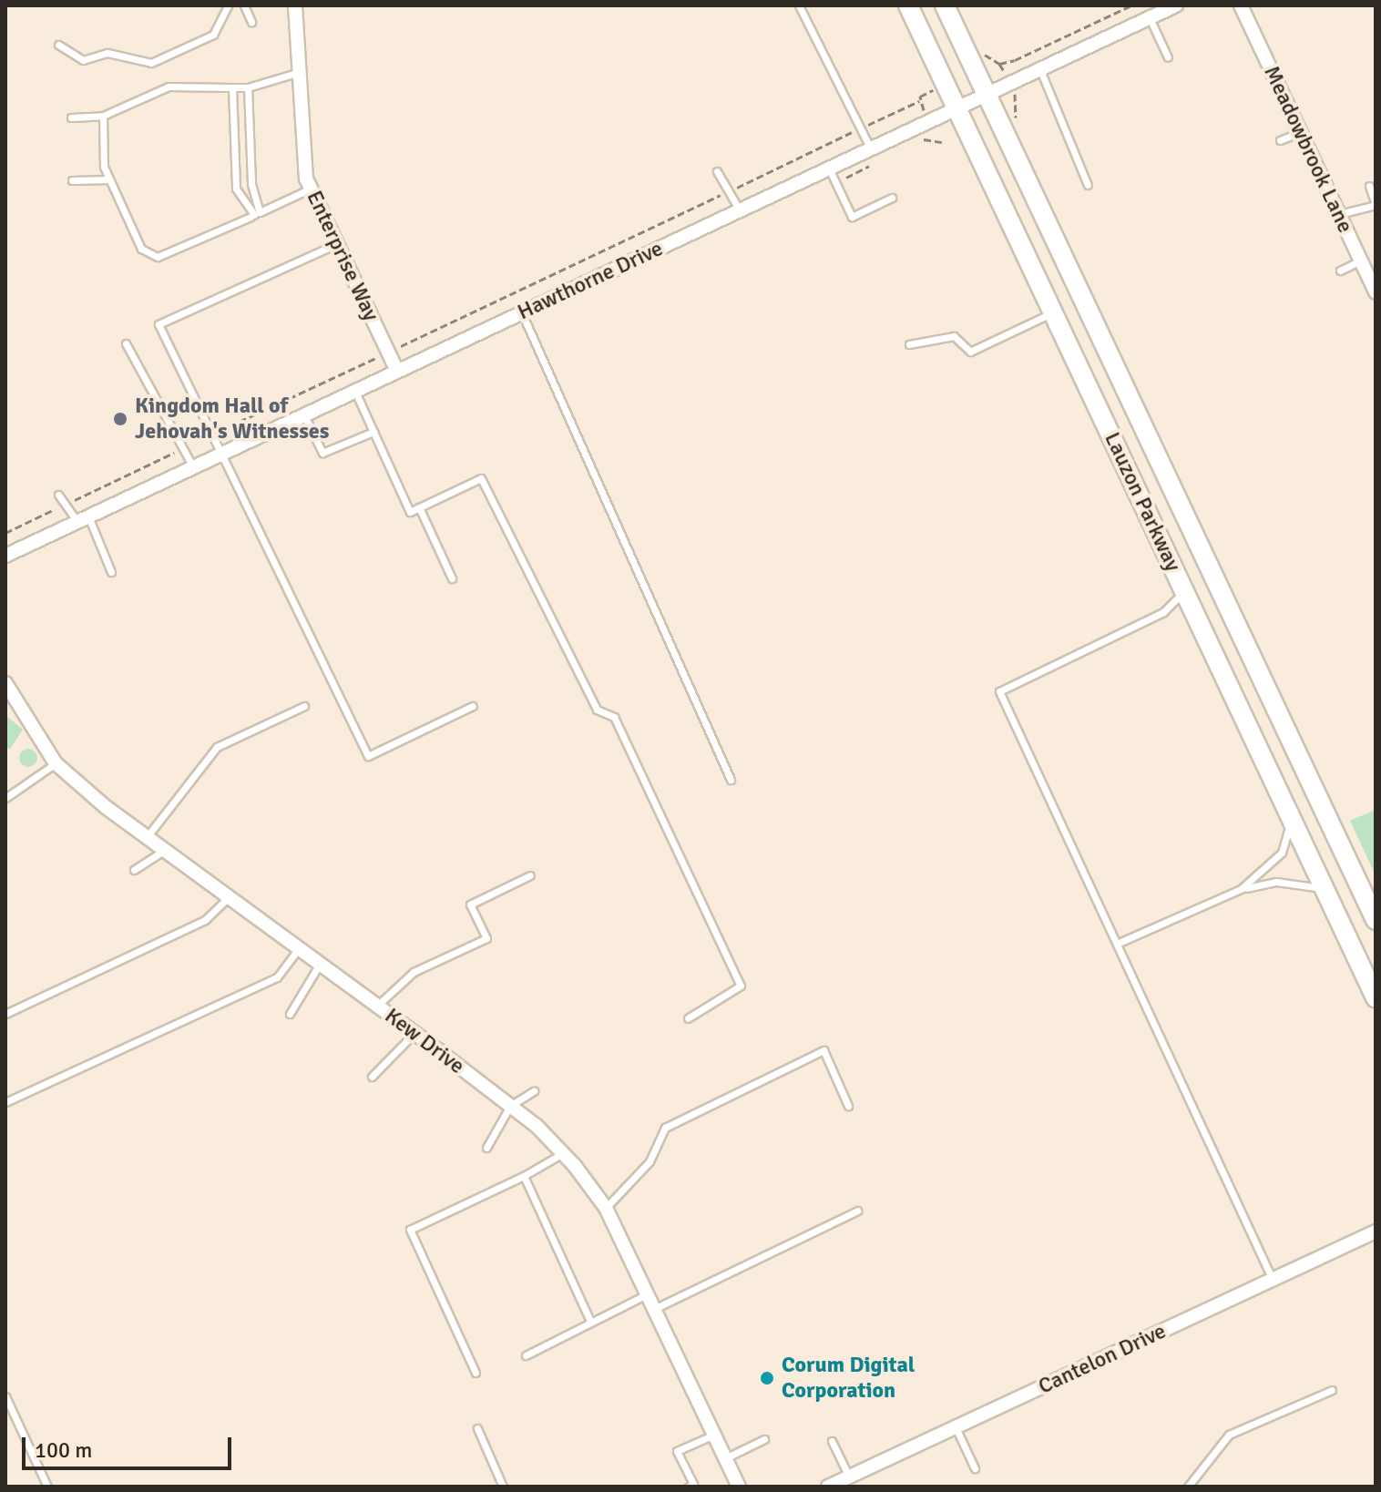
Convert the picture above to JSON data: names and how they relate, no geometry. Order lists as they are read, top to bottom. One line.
{"streets":{"main road":["Lauzon Parkway"],"street":["Meadowbrook Lane","Enterprise Way","Hawthorne Drive","Kew Drive","Cantelon Drive"]},"crossings":[["Enterprise Way","Hawthorne Drive"],["Hawthorne Drive","Lauzon Parkway"]],"places":["Kingdom Hall of Jehovah's Witnesses","Corum Digital Corporation"],"scale_bar":"100 m"}
